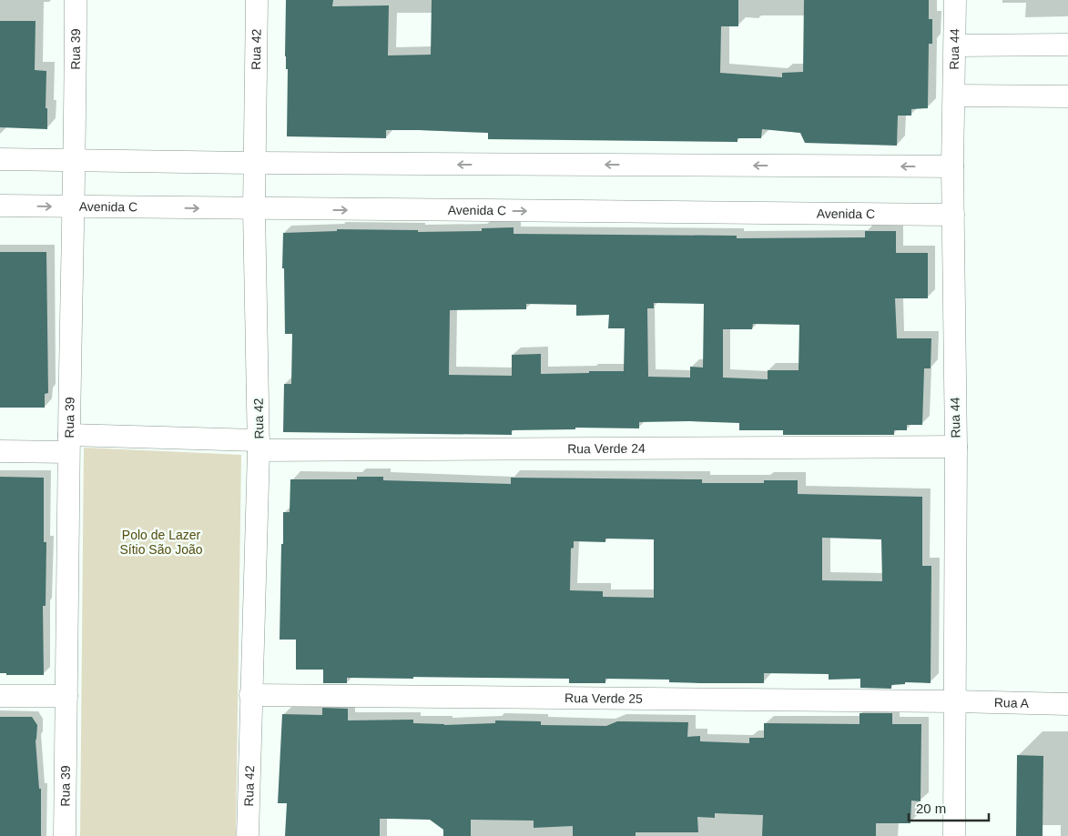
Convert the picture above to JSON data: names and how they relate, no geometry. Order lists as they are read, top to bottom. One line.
{"streets":{"street":["Rua 39","Rua 42","Rua 44","Avenida C","Rua Verde 24","Rua Verde 25","Rua A"]},"crossings":[["Rua 39","Avenida C"],["Rua 39","Rua Verde 24"],["Rua 42","Avenida C"],["Rua 42","Rua Verde 24"],["Rua 42","Rua Verde 25"],["Rua 44","Avenida C"],["Rua 44","Rua Verde 24"],["Rua 44","Rua Verde 25"],["Rua 44","Rua A"],["Rua Verde 25","Rua A"]],"parks":["Polo de Lazer Sítio São João"],"scale_bar":"20 m"}
